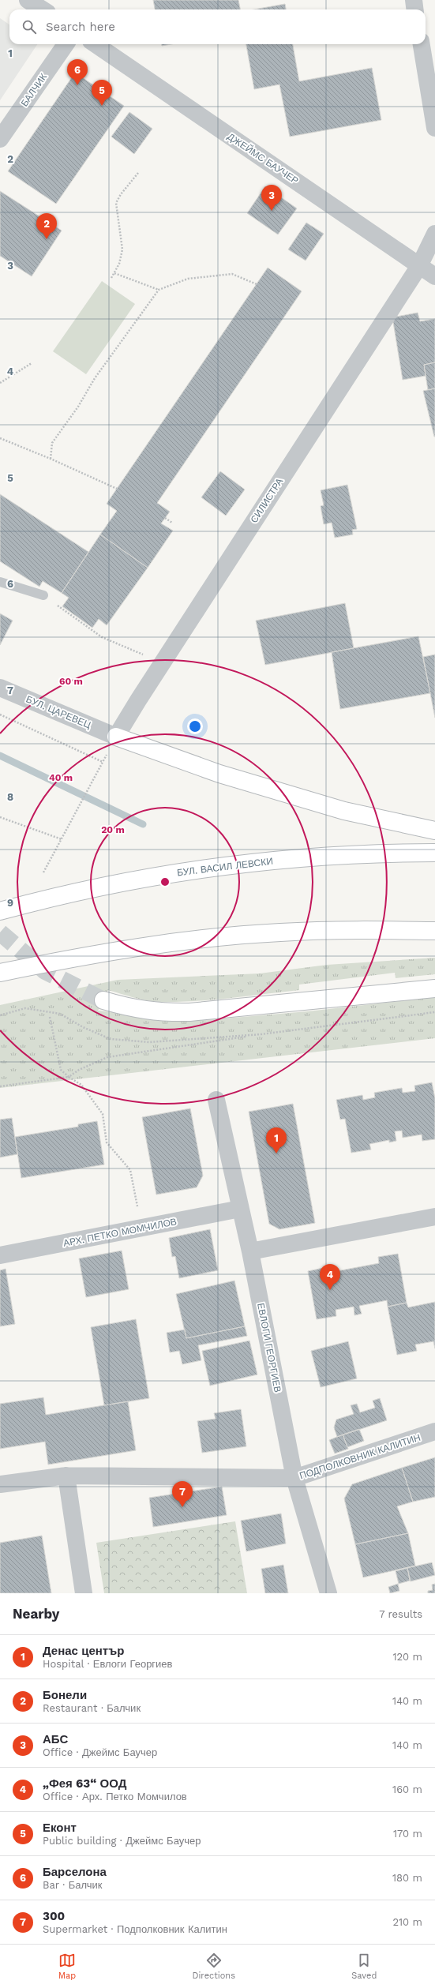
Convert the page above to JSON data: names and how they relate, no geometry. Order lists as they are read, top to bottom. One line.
{"streets":{"highway":["БУЛ. ВАСИЛ ЛЕВСКИ"],"street":["БАЛЧИК","ДЖЕЙМС БАУЧЕР","СИЛИСТРА","БУЛ. ЦАРЕВЕЦ","АРХ. ПЕТКО МОМЧИЛОВ","ЕВЛОГИ ГЕОРГИЕВ","ПОДПОЛКОВНИК КАЛИТИН"]},"crossings":[["ДЖЕЙМС БАУЧЕР","СИЛИСТРА"],["СИЛИСТРА","БУЛ. ЦАРЕВЕЦ"],["АРХ. ПЕТКО МОМЧИЛОВ","ЕВЛОГИ ГЕОРГИЕВ"],["ЕВЛОГИ ГЕОРГИЕВ","ПОДПОЛКОВНИК КАЛИТИН"]],"page":{"search":"Search here","pins":["6","5","3","2","1","4","7"],"heading":["Nearby","7 results"],"list":[{"mark":"1","name":"Денас център","note":"Hospital · Евлоги Георгиев","value":"120 m"},{"mark":"2","name":"Бонели","note":"Restaurant · Балчик","value":"140 m"},{"mark":"3","name":"АБС","note":"Office · Джеймс Баучер","value":"140 m"},{"mark":"4","name":"„Фея 63“ ООД","note":"Office · Арх. Петко Момчилов","value":"160 m"},{"mark":"5","name":"Еконт","note":"Public building · Джеймс Баучер","value":"170 m"},{"mark":"6","name":"Барселона","note":"Bar · Балчик","value":"180 m"},{"mark":"7","name":"300","note":"Supermarket · Подполковник Калитин","value":"210 m"}],"nav":["Map","Directions","Saved"]},"grid":{"rows":["1","2","3","4","5","6","7","8","9"]},"rings":["60 m","40 m","20 m"]}
